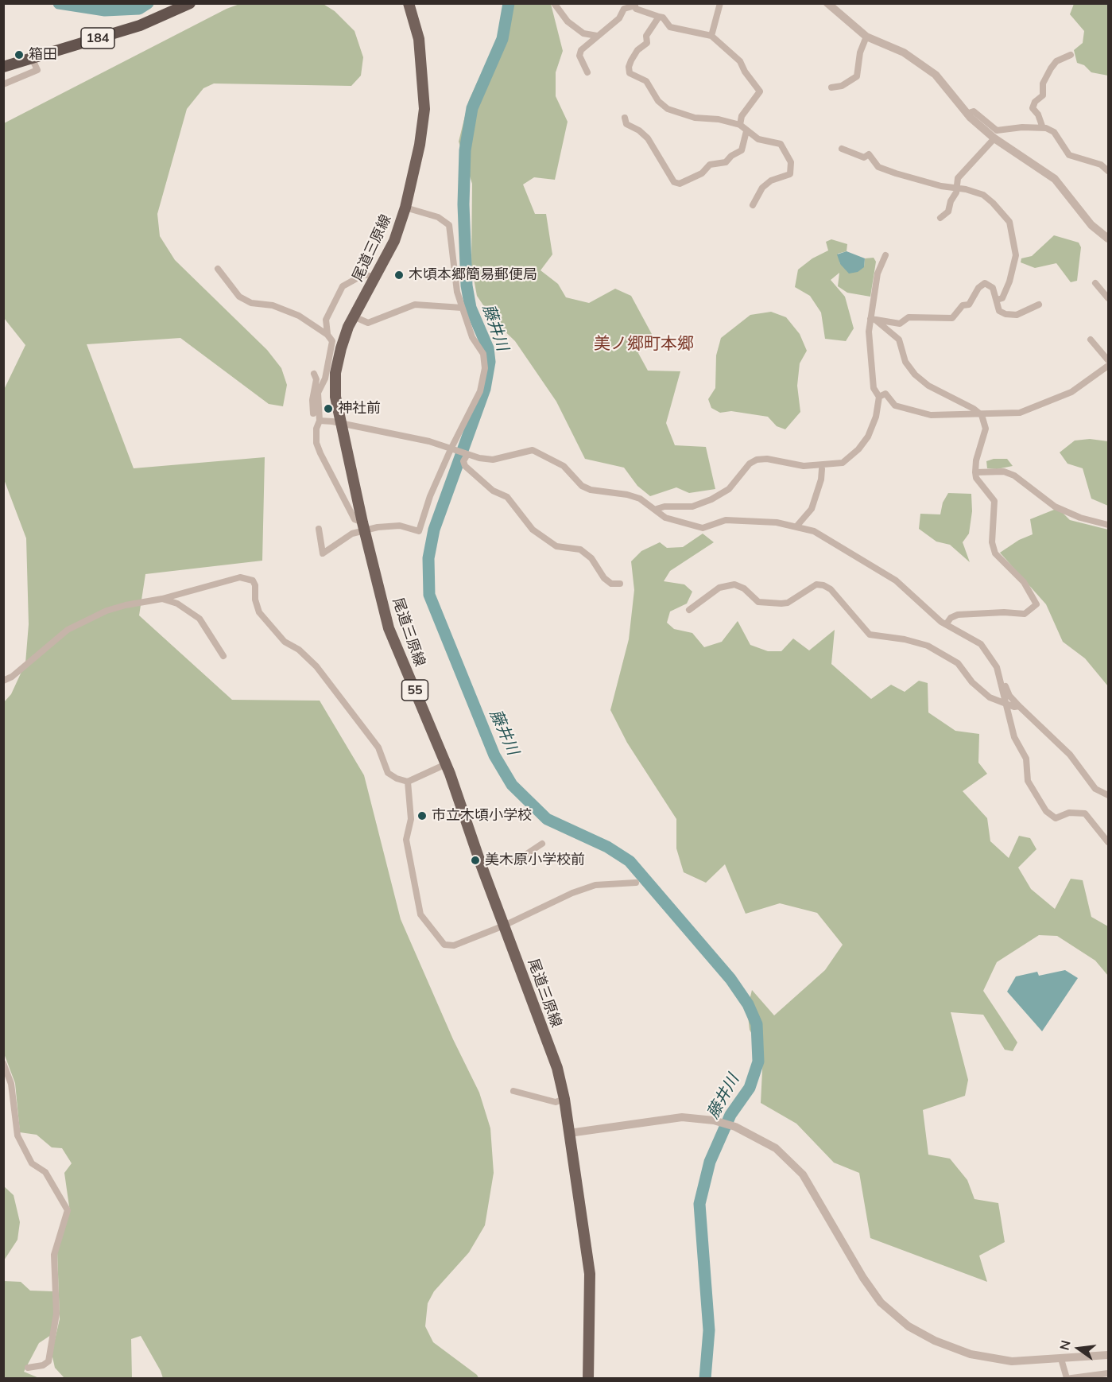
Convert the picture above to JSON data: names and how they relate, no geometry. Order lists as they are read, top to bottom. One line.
{"streets":{"highway":["184"],"main road":["尾道三原線","55"]},"districts":["美ノ郷町本郷"],"water":["藤井川"],"places":["箱田","木頃本郷簡易郵便局","神社前","市立木頃小学校","美木原小学校前"],"north":"left"}
